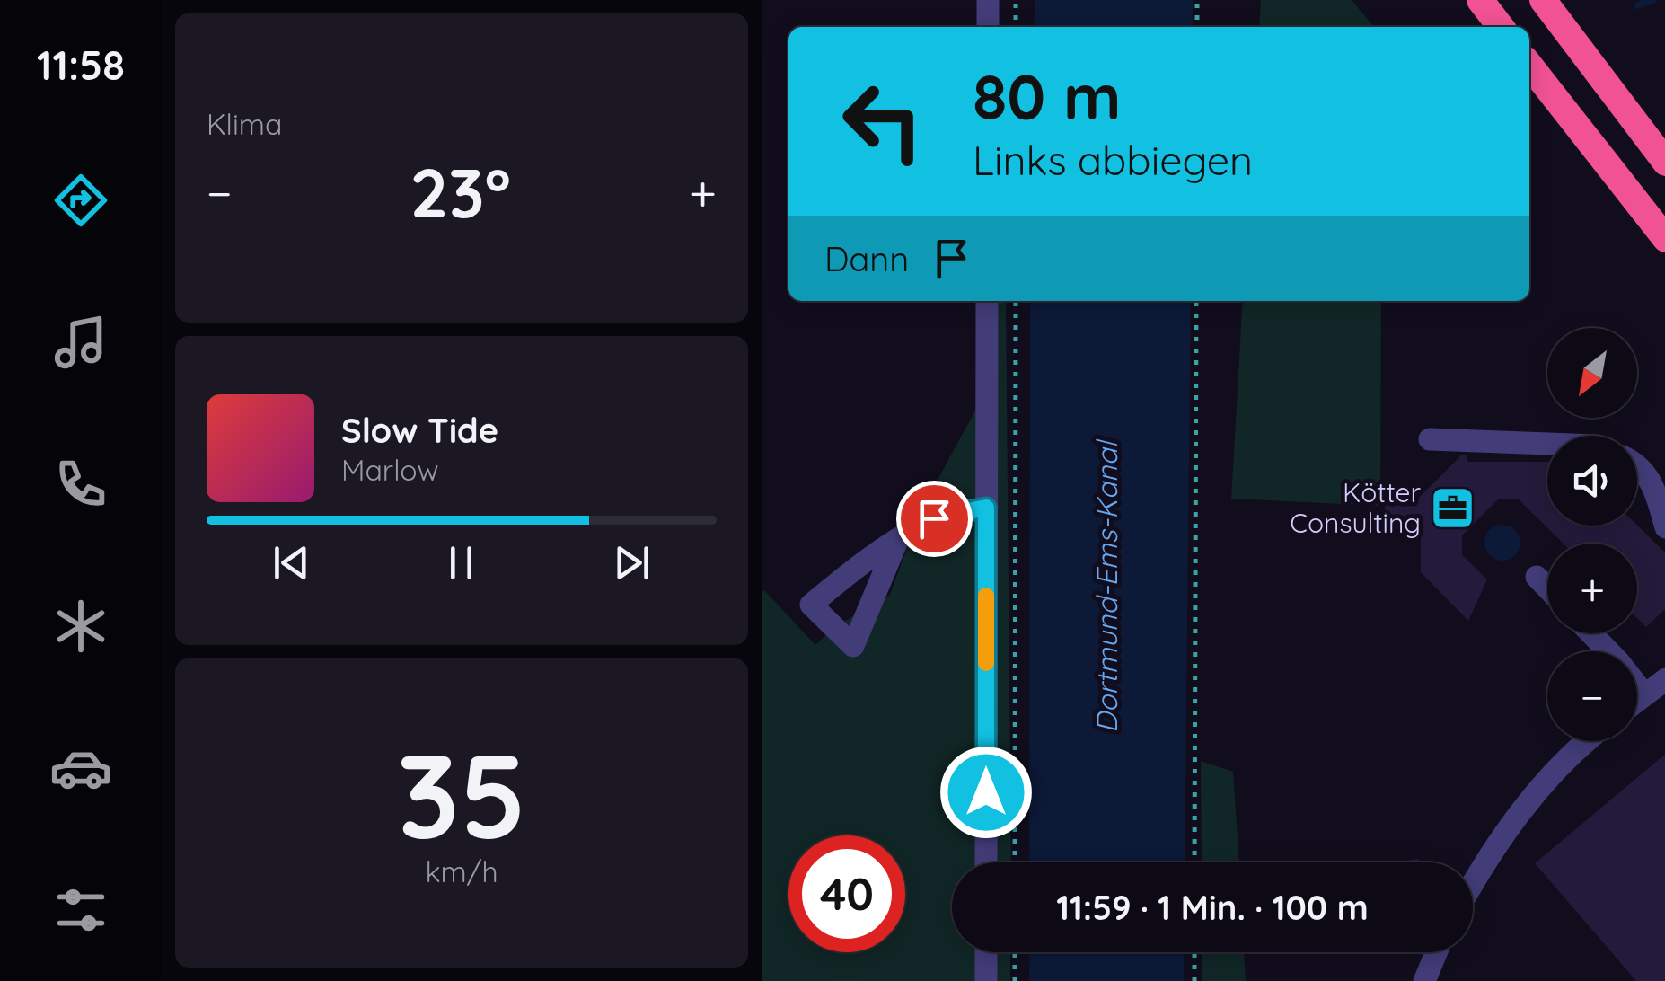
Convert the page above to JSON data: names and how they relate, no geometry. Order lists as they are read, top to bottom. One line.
{"water":["Dortmund-Ems-Kanal"],"places":{"office":["Kötter Consulting"]},"north":"bottom left","page":{"tabs":"11:58","tile":["Klima",["35","km/h"]],"turn":["80 m","Links abbiegen"],"heat":["−","23°","+"],"then":"Dann","map_buttons":["+","−"],"song":["Slow Tide","Marlow"],"limit":"40","trip":"11:59 · 1 Min. · 100 m"}}
